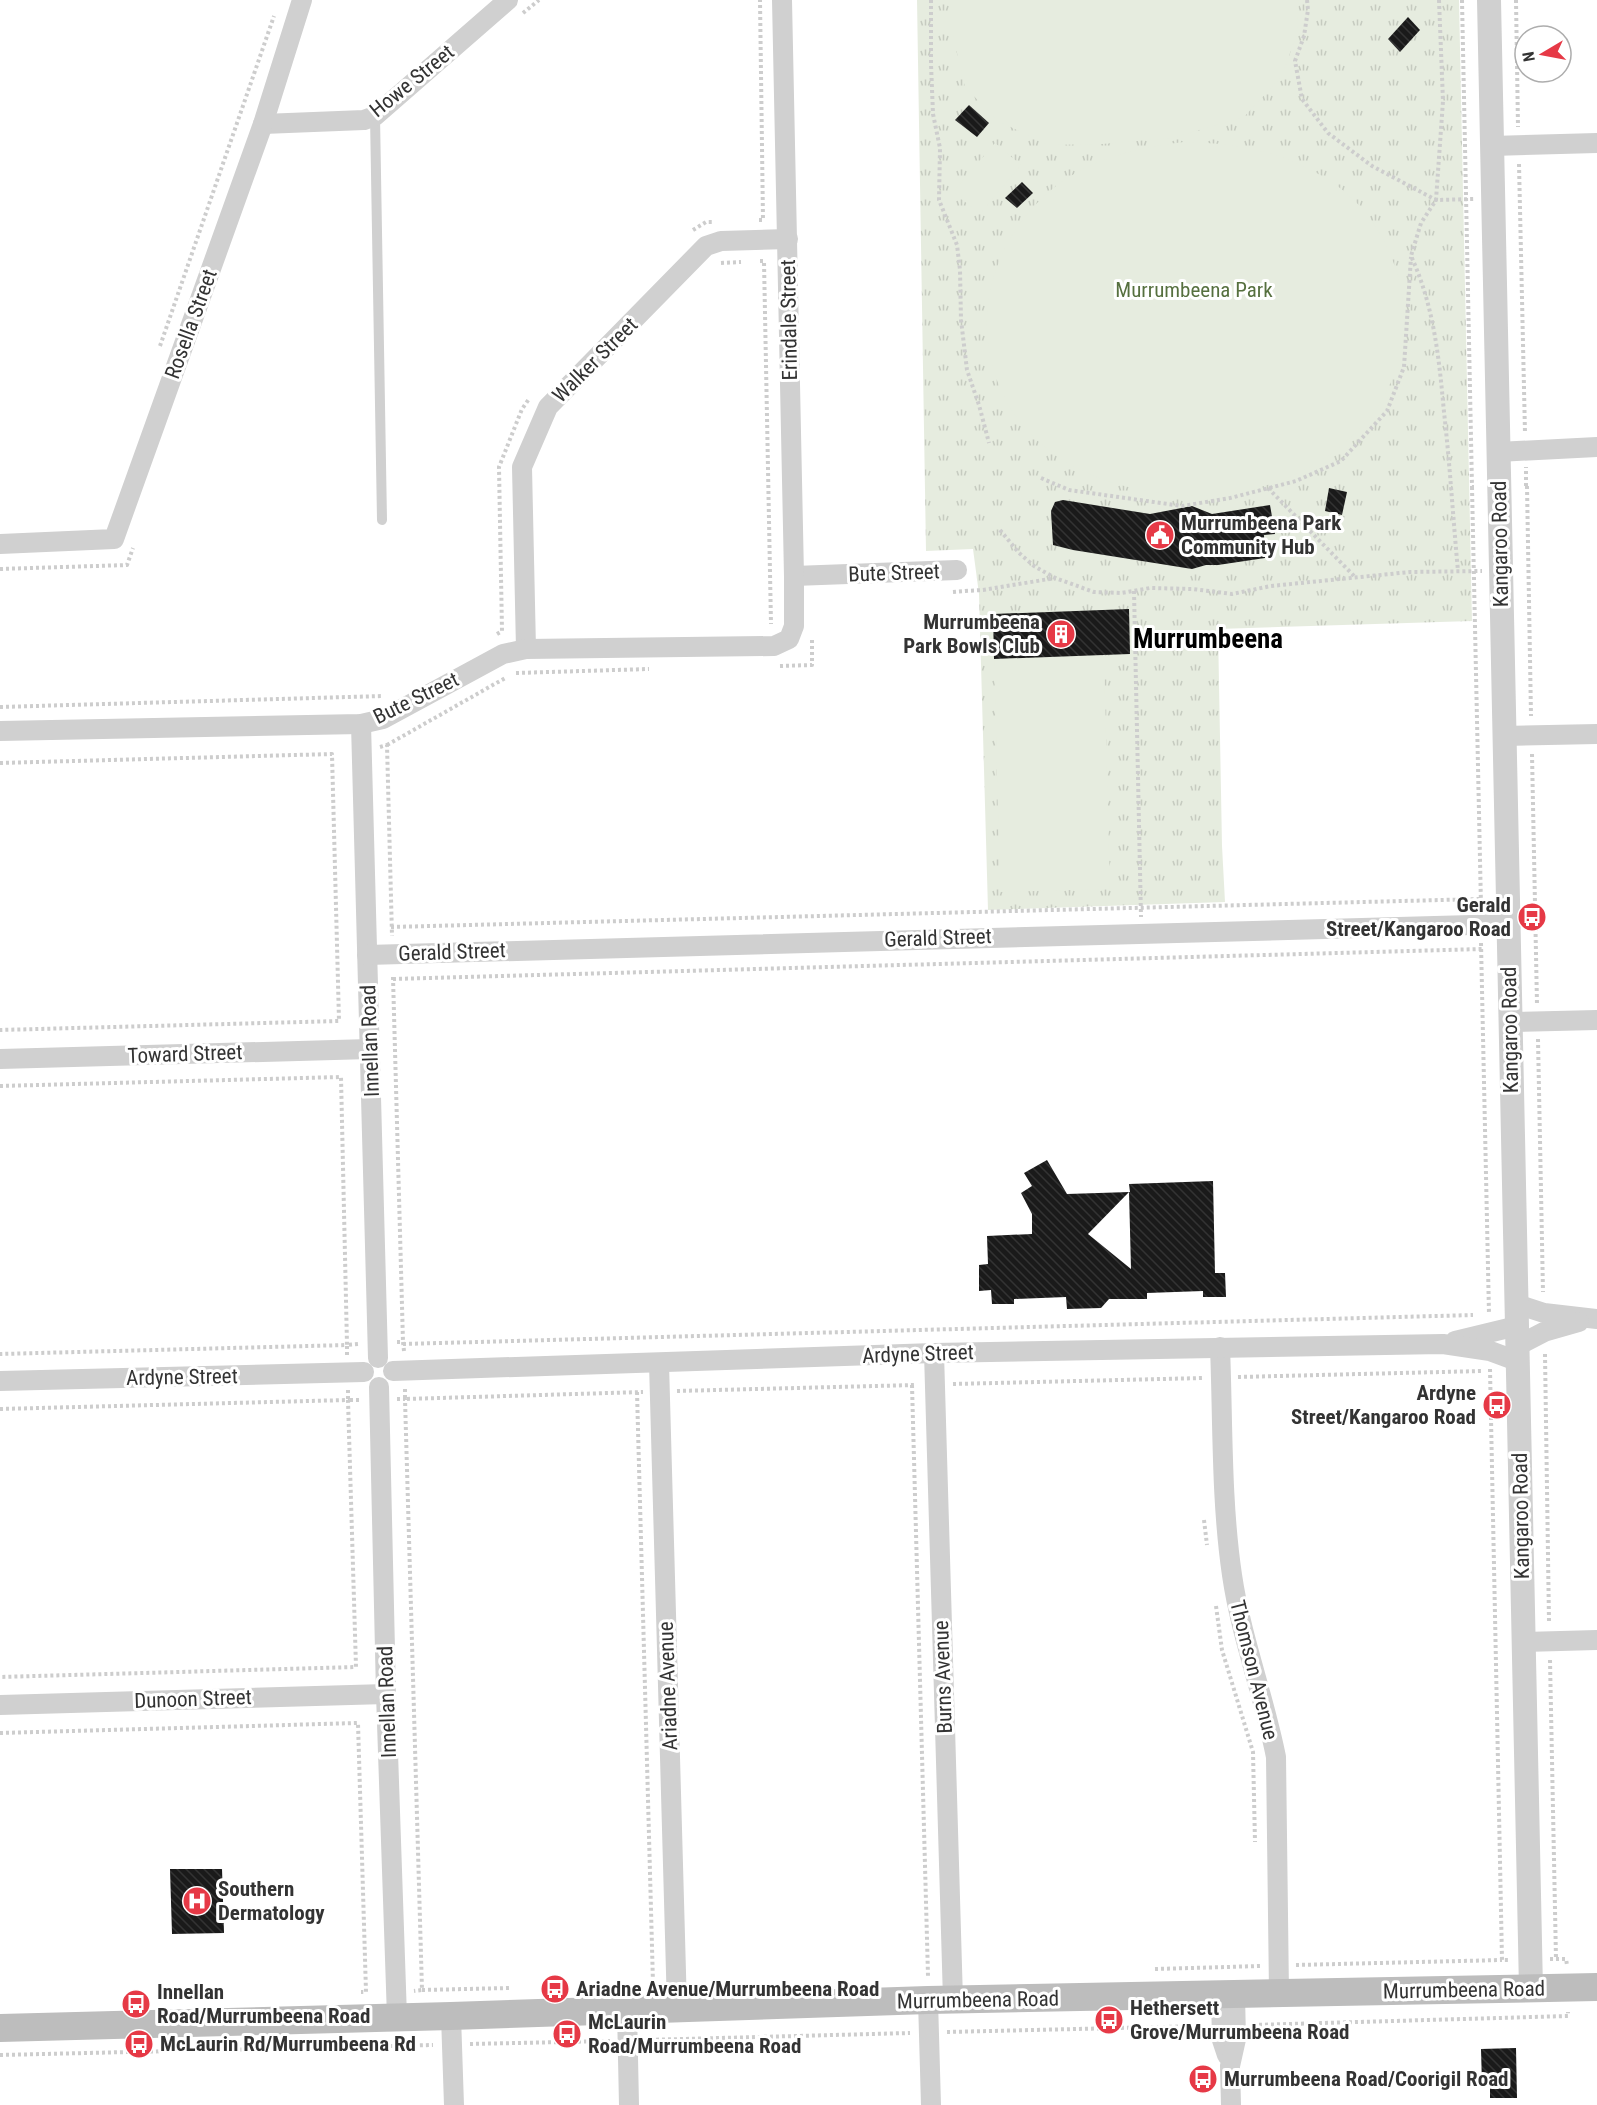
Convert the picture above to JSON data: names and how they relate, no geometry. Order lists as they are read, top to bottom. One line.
{"streets":{"main road":["Murrumbeena Road"],"street":["Howe Street","Erindale Street","Rosella Street","Walker Street","Kangaroo Road","Bute Street","Gerald Street","Innellan Road","Toward Street","Ardyne Street","Thomson Avenue","Burns Avenue","Ariadne Avenue","Dunoon Street"]},"crossings":[["Howe Street","Rosella Street"],["Erindale Street","Walker Street"],["Erindale Street","Bute Street"],["Walker Street","Bute Street"],["Kangaroo Road","Gerald Street"],["Kangaroo Road","Ardyne Street"],["Kangaroo Road","Murrumbeena Road"],["Bute Street","Innellan Road"],["Gerald Street","Innellan Road"],["Innellan Road","Toward Street"],["Innellan Road","Ardyne Street"],["Innellan Road","Dunoon Street"],["Innellan Road","Murrumbeena Road"],["Ardyne Street","Thomson Avenue"],["Ardyne Street","Burns Avenue"],["Ardyne Street","Ariadne Avenue"],["Thomson Avenue","Murrumbeena Road"],["Burns Avenue","Murrumbeena Road"],["Ariadne Avenue","Murrumbeena Road"]],"districts":["Murrumbeena"],"parks":["Murrumbeena Park"],"places":{"public building":["Murrumbeena Park Community Hub"],"building":["Murrumbeena Park Bowls Club"],"bus stop":["Gerald Street/Kangaroo Road","Ardyne Street/Kangaroo Road","Ariadne Avenue/Murrumbeena Road","Innellan Road/Murrumbeena Road","Hethersett Grove/Murrumbeena Road","McLaurin Road/Murrumbeena Road","McLaurin Rd/Murrumbeena Rd","Murrumbeena Road/Coorigil Road"],"hospital":["Southern Dermatology"]},"north":"left"}
